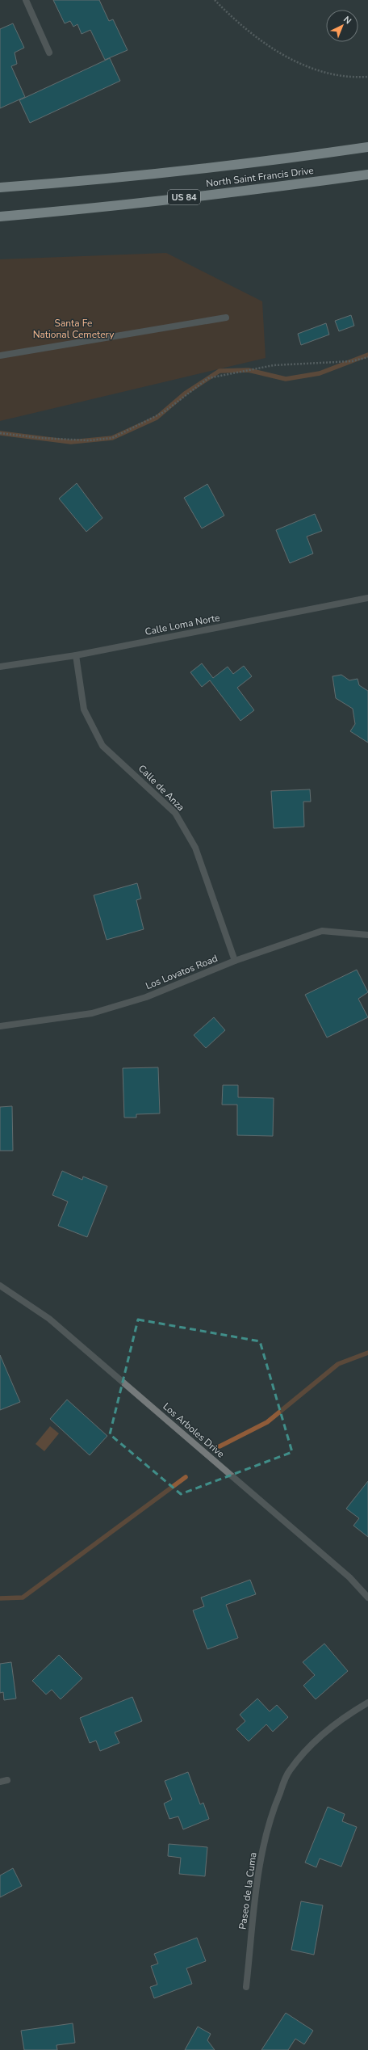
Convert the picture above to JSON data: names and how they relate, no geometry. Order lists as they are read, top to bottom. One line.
{"streets":{"highway":["North Saint Francis Drive","US 84"],"street":["Calle Loma Norte","Calle de Anza","Los Lovatos Road","Los Arboles Drive","Paseo de la Cuma"]},"crossings":[["Calle Loma Norte","Calle de Anza"],["Calle de Anza","Los Lovatos Road"]],"parks":["Santa Fe National Cemetery"],"north":"top right"}
